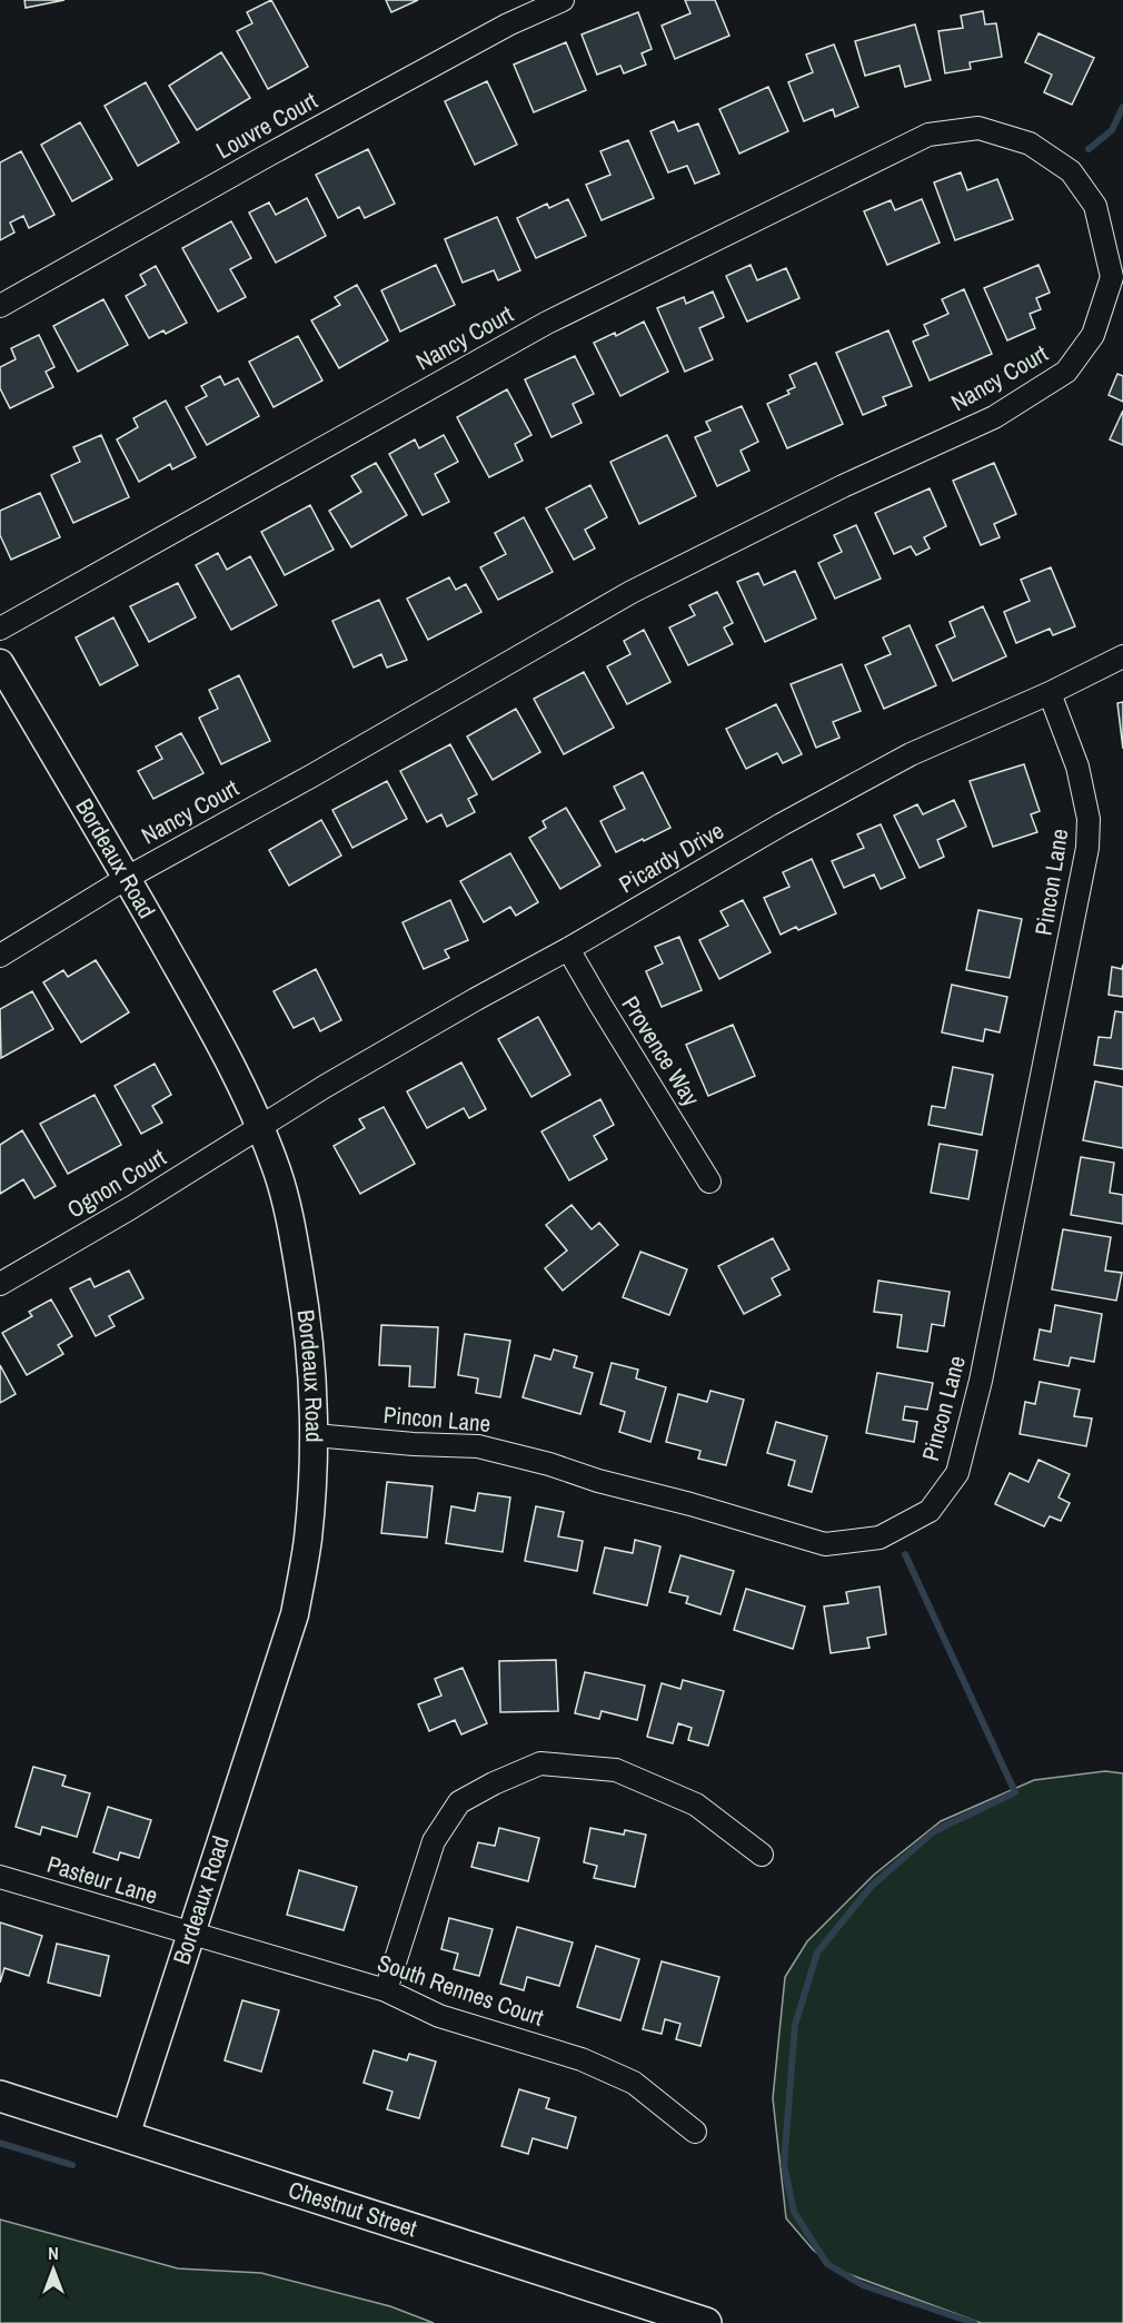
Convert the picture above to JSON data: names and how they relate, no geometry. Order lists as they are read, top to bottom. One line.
{"streets":{"main road":["Chestnut Street"],"street":["Louvre Court","Nancy Court","Picardy Drive","Bordeaux Road","Pincon Lane","Provence Way","Ognon Court","Pasteur Lane","South Rennes Court"]},"crossings":[["Nancy Court","Bordeaux Road"],["Picardy Drive","Bordeaux Road"],["Picardy Drive","Pincon Lane"],["Picardy Drive","Provence Way"],["Picardy Drive","Ognon Court"],["Bordeaux Road","Pincon Lane"],["Bordeaux Road","Ognon Court"],["Bordeaux Road","Pasteur Lane"],["Bordeaux Road","South Rennes Court"],["Bordeaux Road","Chestnut Street"],["Pasteur Lane","South Rennes Court"]],"north":"top"}
